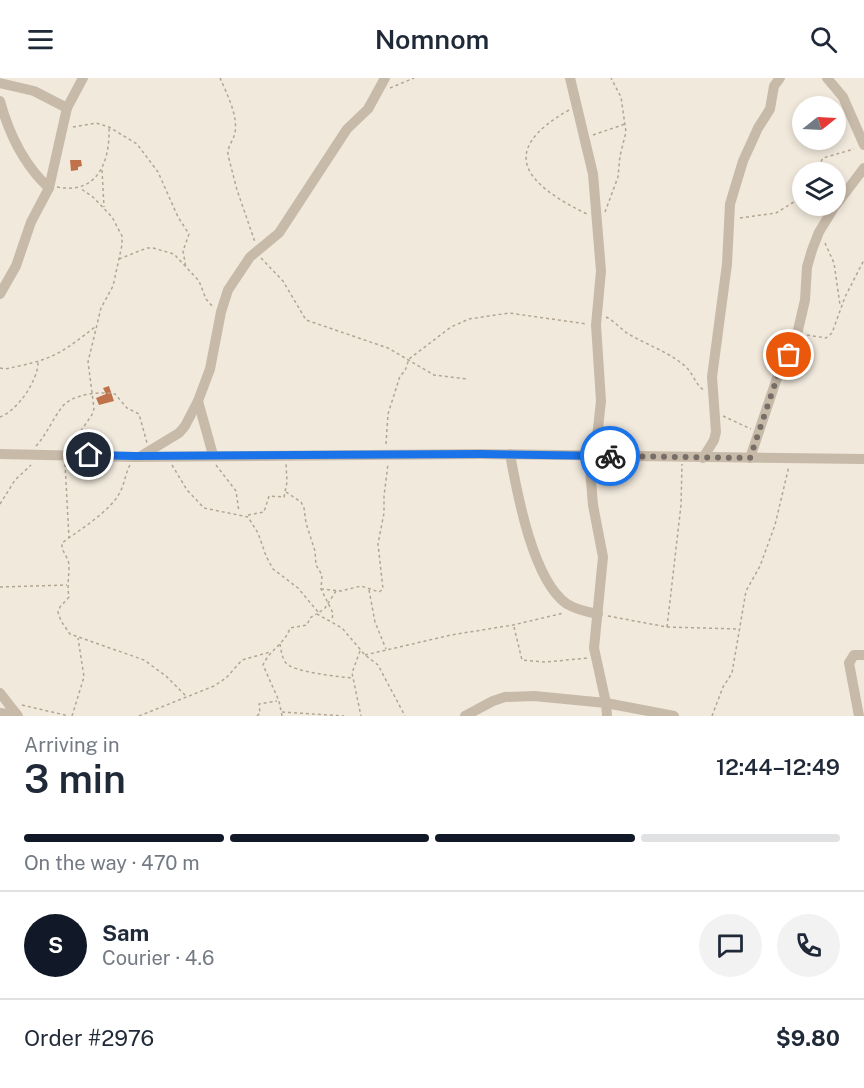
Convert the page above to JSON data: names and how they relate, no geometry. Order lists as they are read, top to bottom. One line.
{"north":"right","page":{"header":"Nomnom","heading":["3 min","Arriving in","12:44–12:49"],"panel":["Sam","Courier · 4.6","Order #2976","$9.80"],"bar":"On the way · 470 m","round":"S"}}
